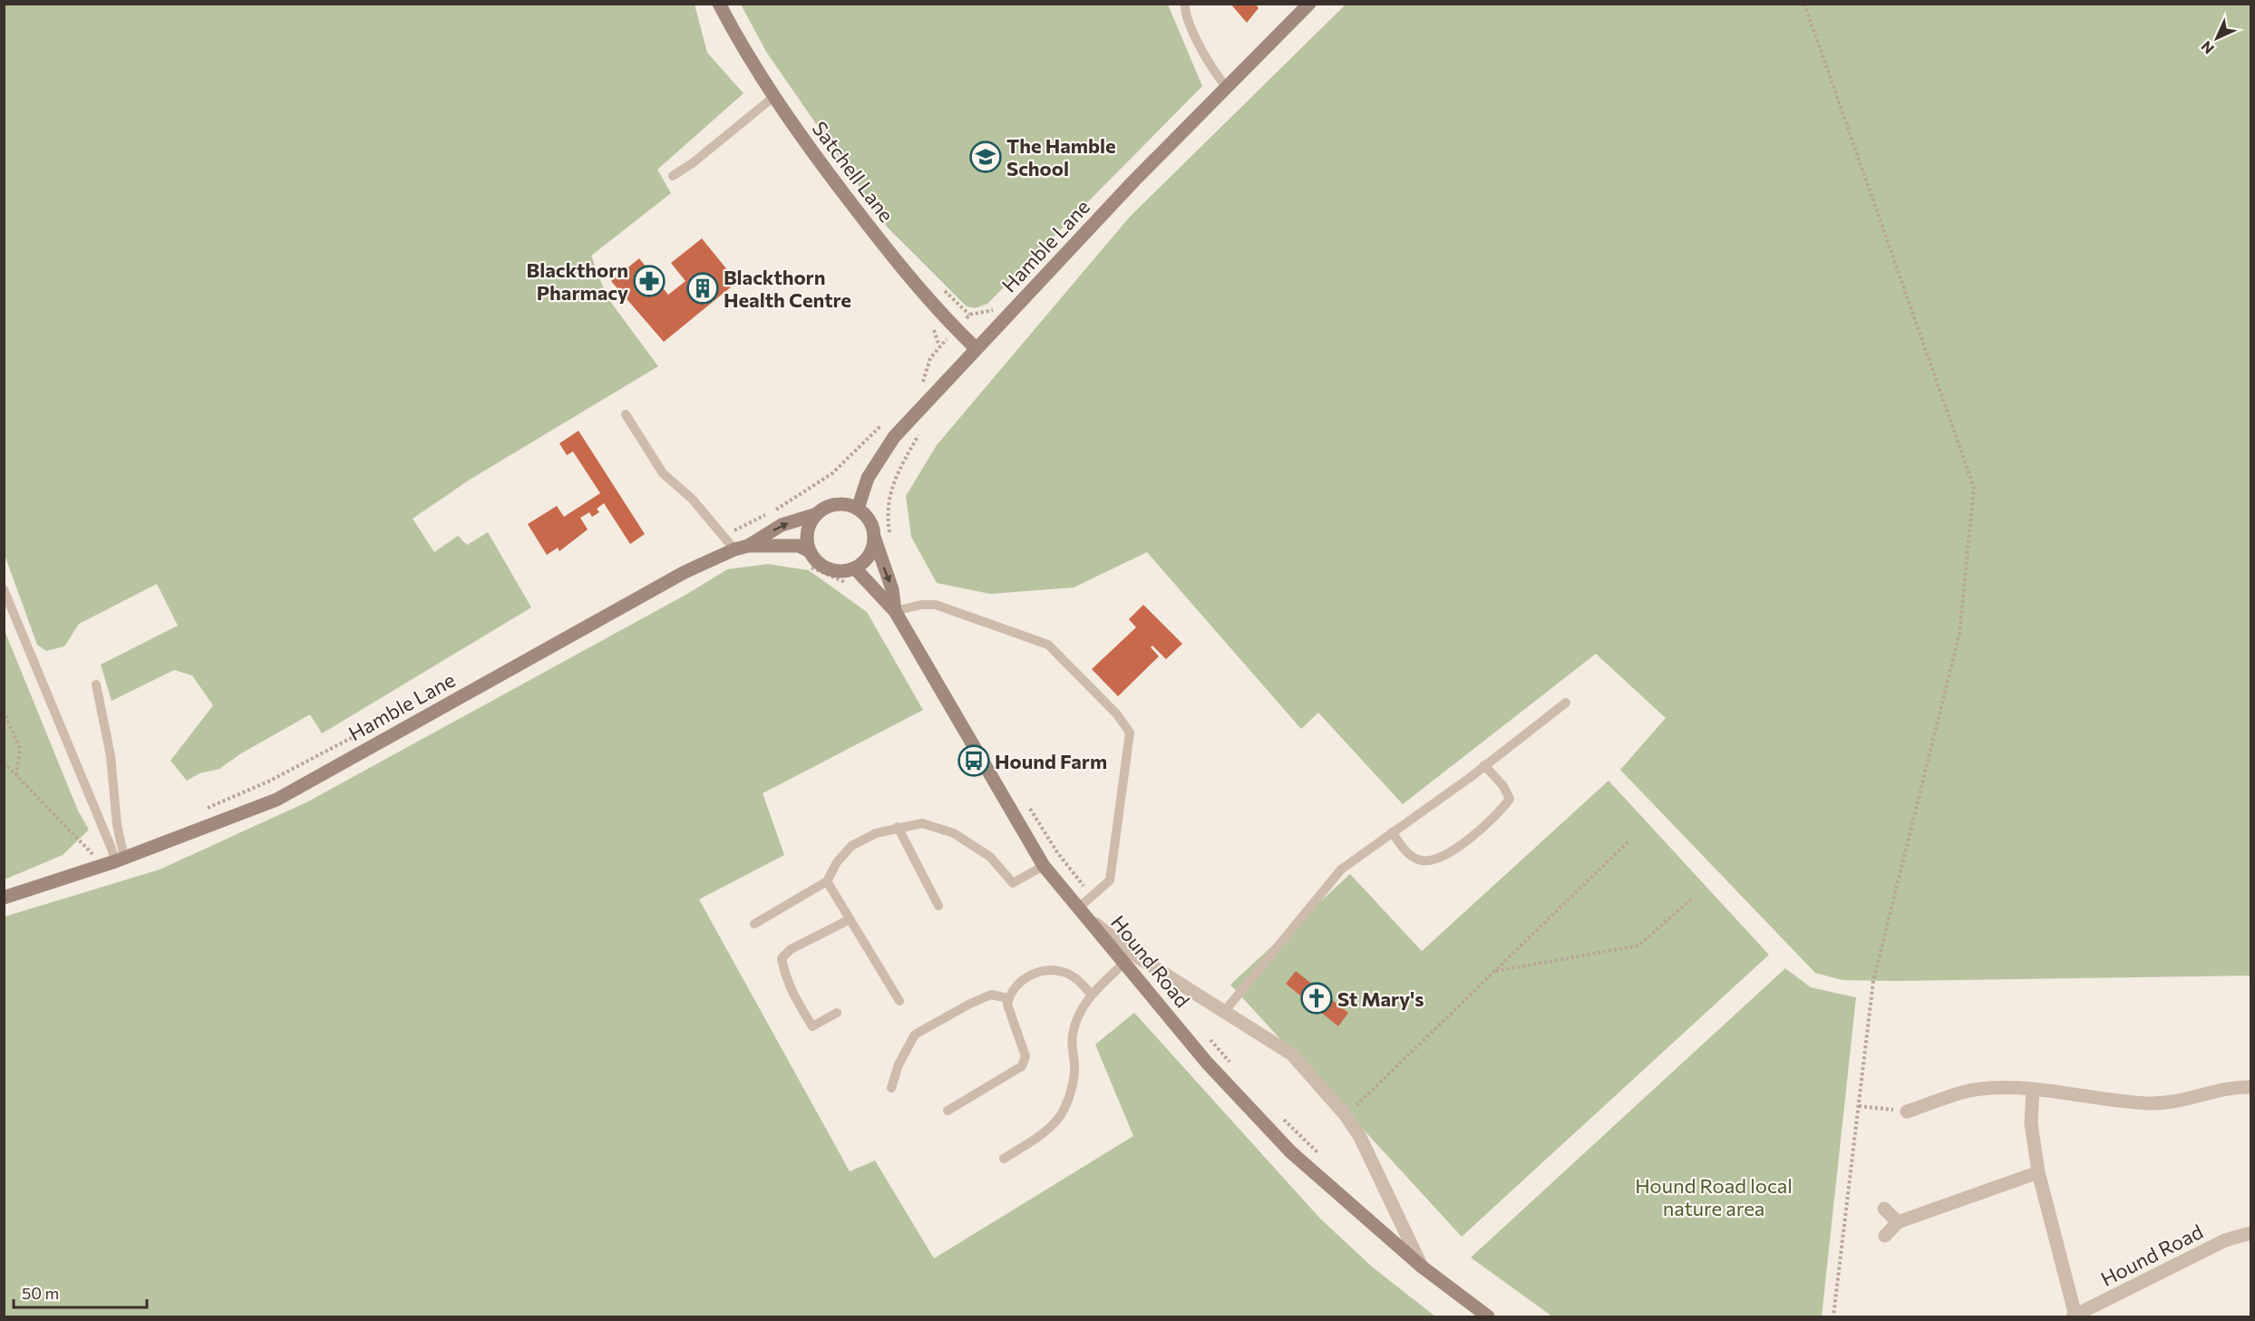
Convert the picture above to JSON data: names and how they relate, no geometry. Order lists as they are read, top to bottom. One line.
{"streets":{"main road":["Satchell Lane","Hamble Lane","Hound Road"]},"crossings":[["Satchell Lane","Hamble Lane"],["Hamble Lane","Hound Road"]],"parks":["Hound Road local nature area"],"places":{"school or university":["The Hamble School"],"pharmacy":["Blackthorn Pharmacy"],"building":["Blackthorn Health Centre"],"bus stop":["Hound Farm"],"church":["St Mary's"]},"scale_bar":"50 m","north":"bottom left"}
